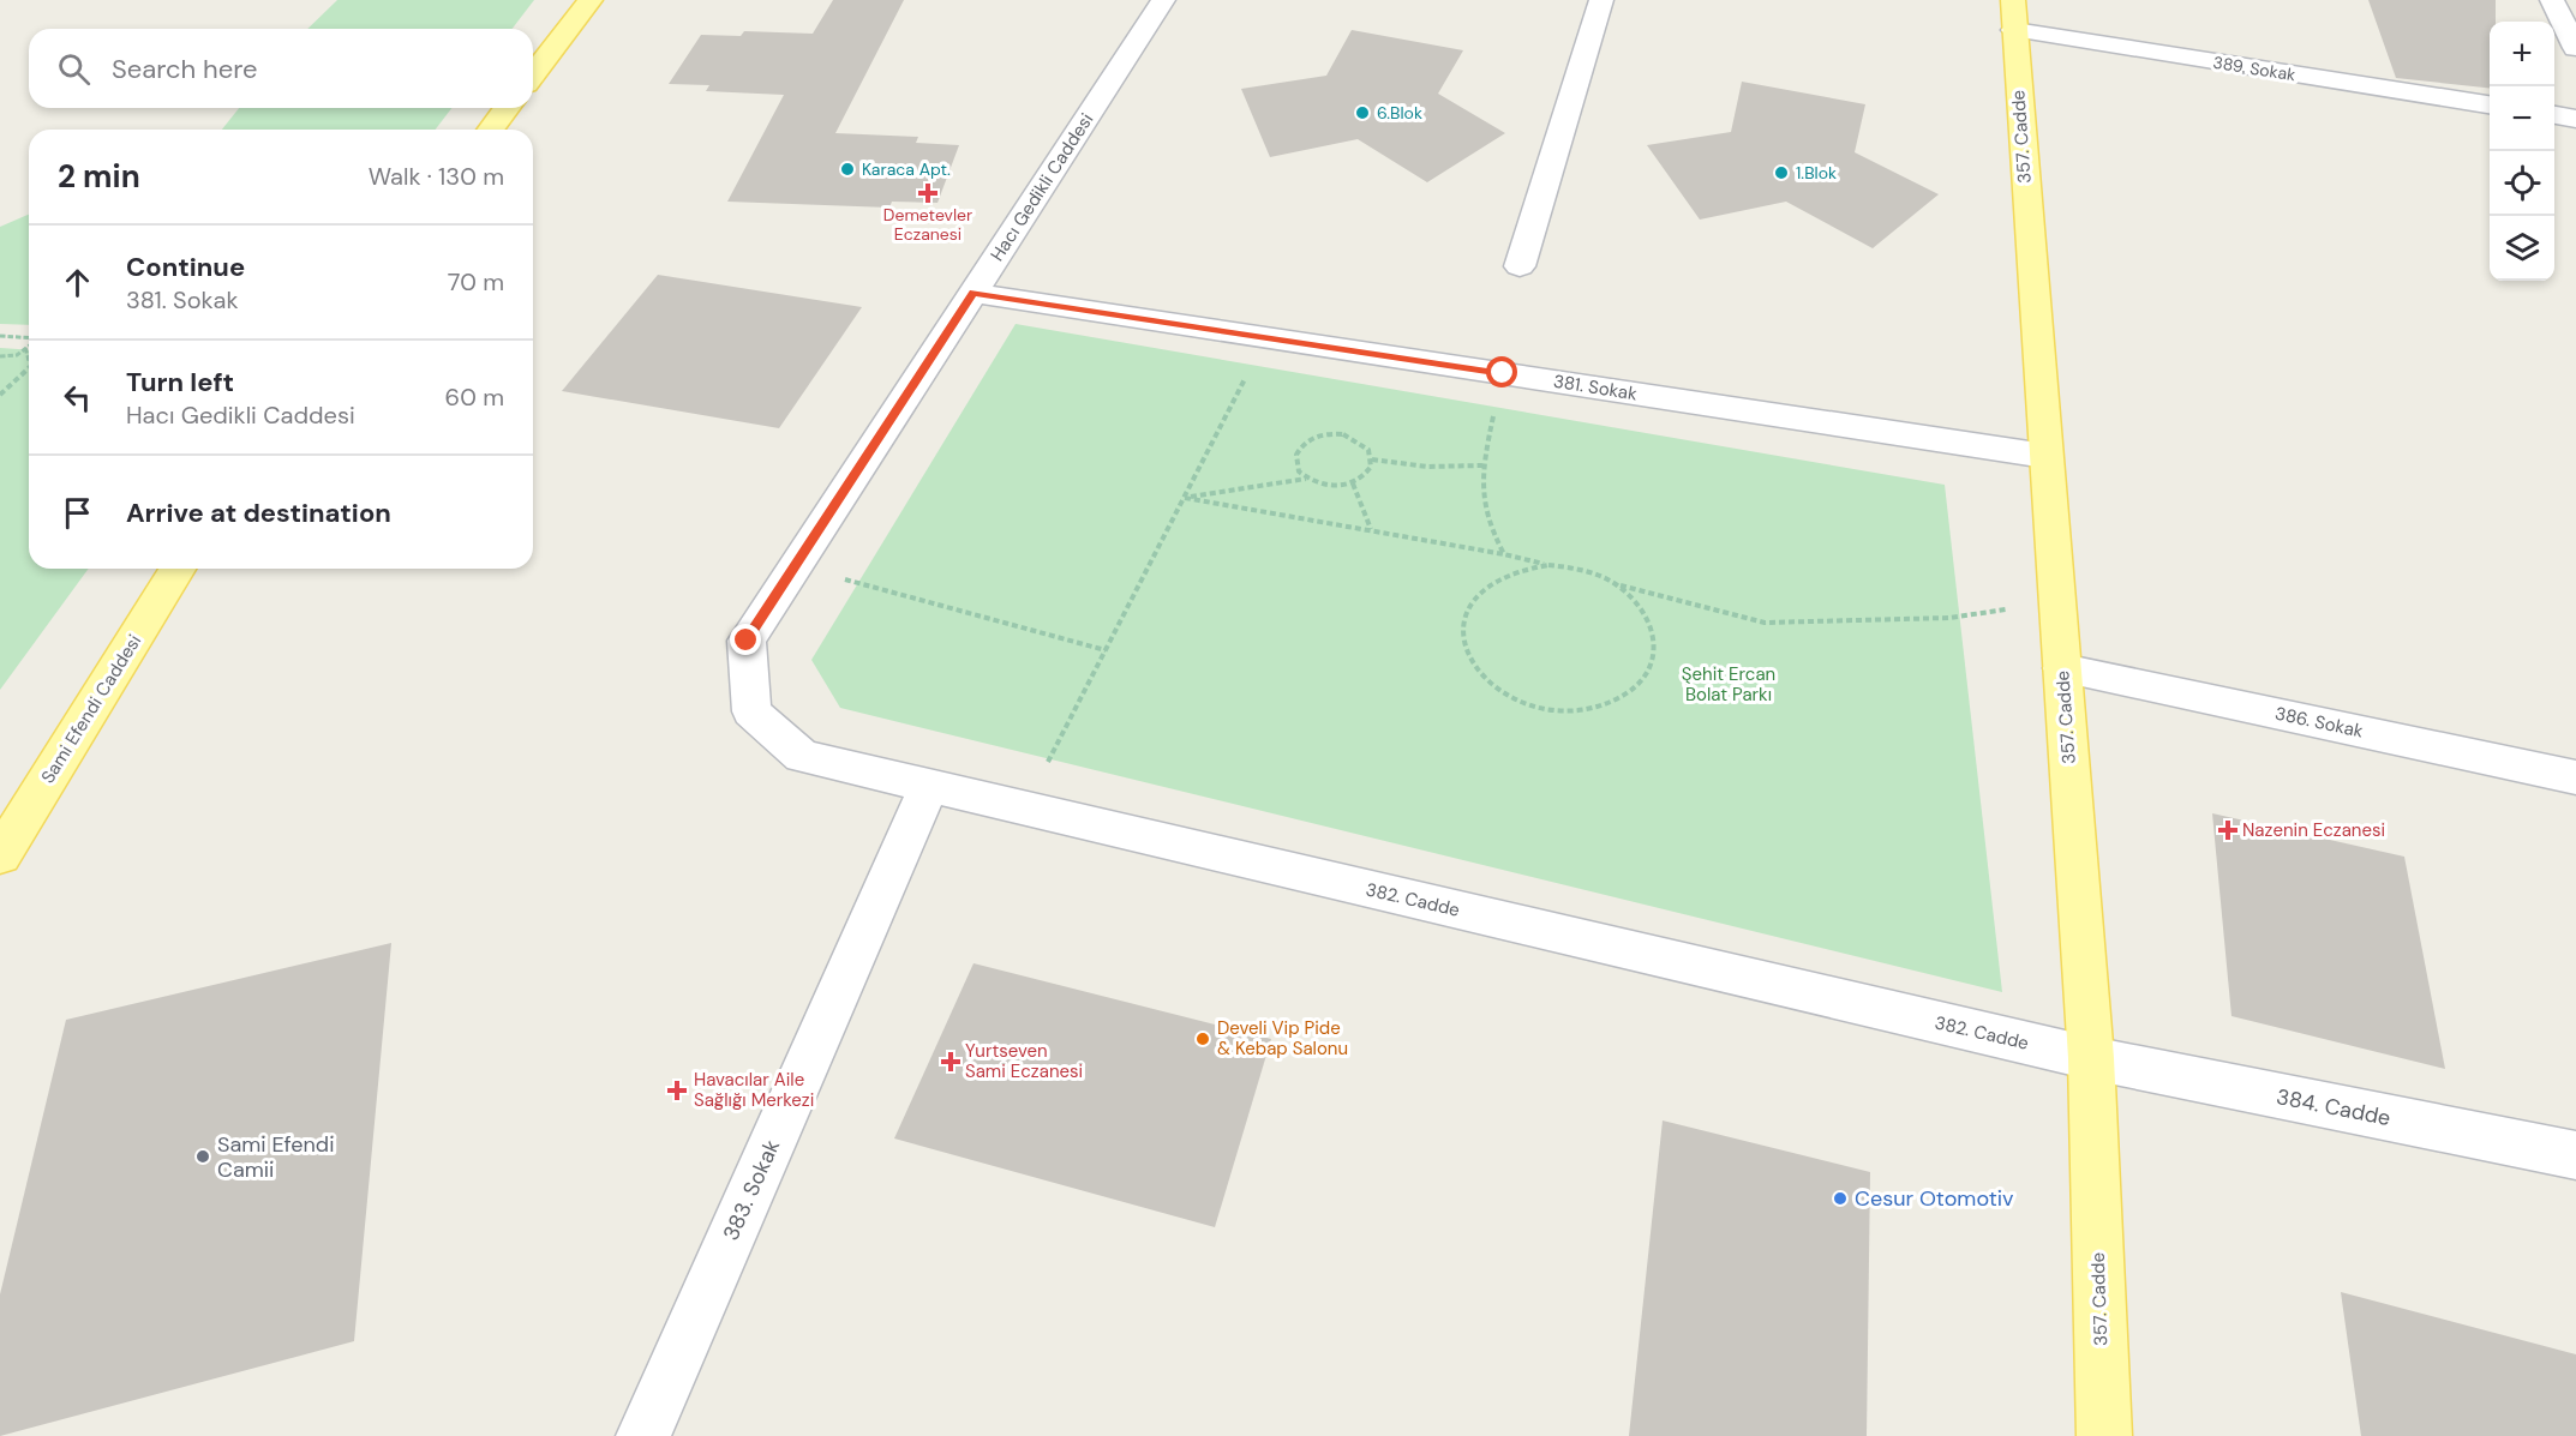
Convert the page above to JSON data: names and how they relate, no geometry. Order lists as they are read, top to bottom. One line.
{"streets":{"main road":["357. Cadde","Sami Efendi Caddesi"],"street":["389. Sokak","Hacı Gedikli Caddesi","381. Sokak","386. Sokak","382. Cadde","384. Cadde","383. Sokak"]},"crossings":[["389. Sokak","357. Cadde"],["357. Cadde","381. Sokak"],["357. Cadde","386. Sokak"],["357. Cadde","382. Cadde"],["357. Cadde","384. Cadde"],["Hacı Gedikli Caddesi","381. Sokak"],["Hacı Gedikli Caddesi","382. Cadde"],["382. Cadde","384. Cadde"],["382. Cadde","383. Sokak"]],"parks":["Şehit Ercan Bolat Parkı"],"places":{"other":["6.Blok","Karaca Apt.","1.Blok","Develi Vip Pide & Kebap Salonu","Sami Efendi Camii","Cesur Otomotiv"],"health":["Demetevler Eczanesi","Nazenin Eczanesi","Yurtseven Sami Eczanesi","Havacılar Aile Sağlığı Merkezi"]},"page":{"map_buttons":["+","−"],"search":"Search here","heading":["2 min","Walk · 130 m"],"list":[["Continue","381. Sokak","70 m"],["Turn left","Hacı Gedikli Caddesi","60 m"],"Arrive at destination"]}}
